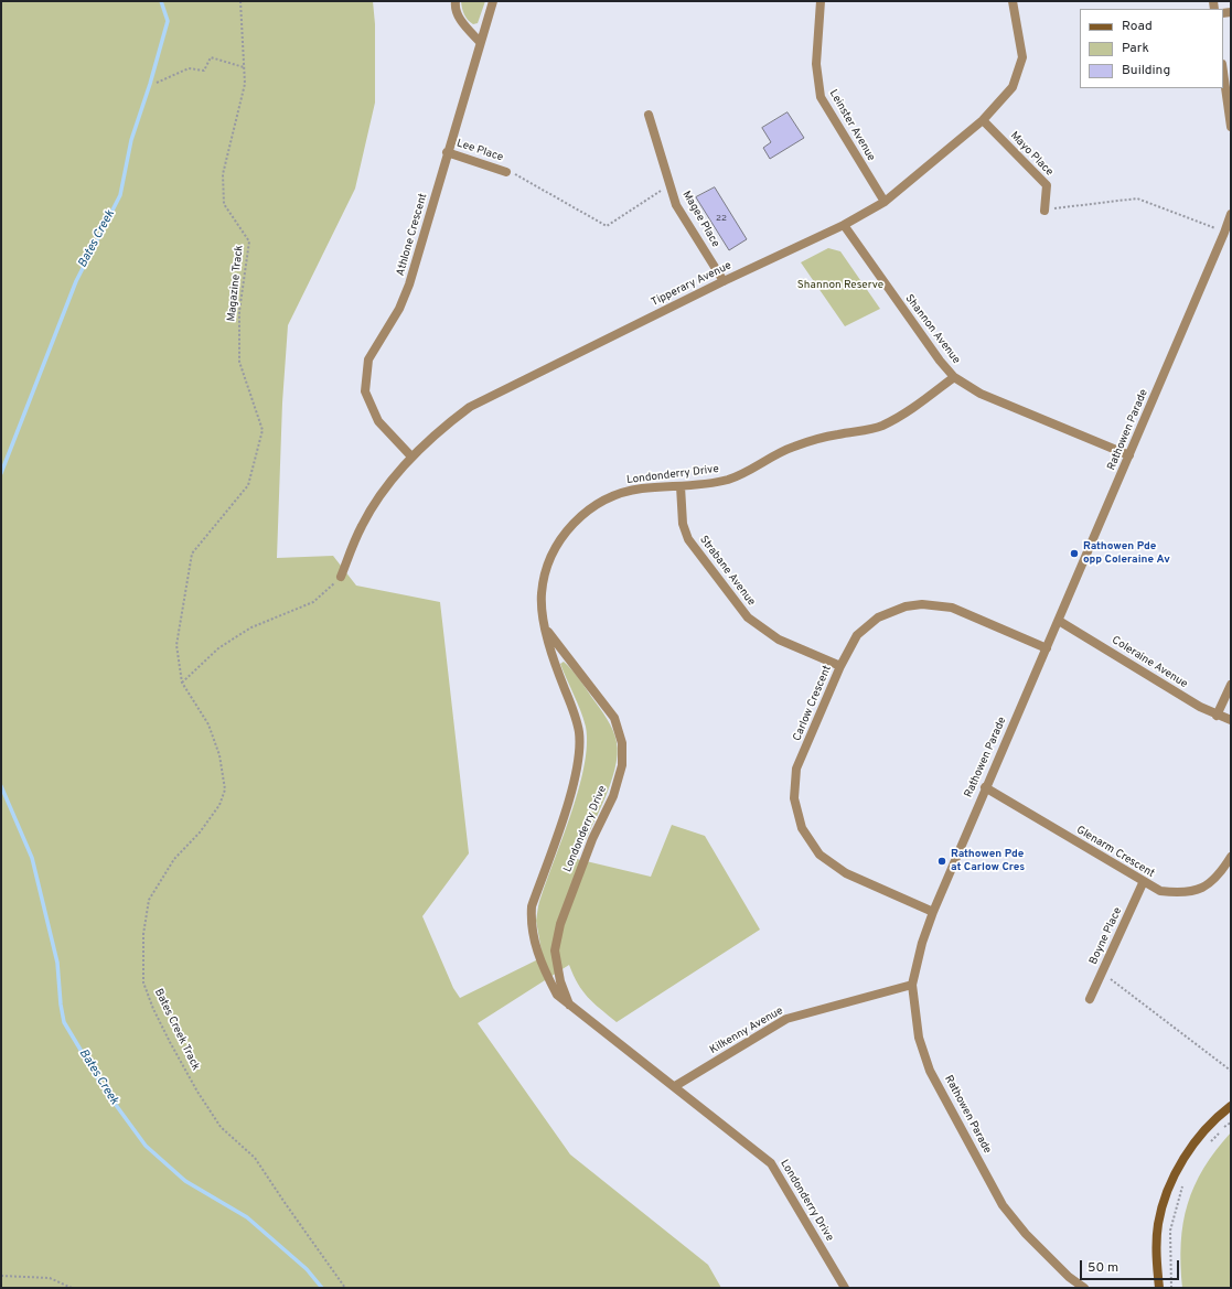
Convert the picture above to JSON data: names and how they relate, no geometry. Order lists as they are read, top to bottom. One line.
{"streets":{"street":["Leinster Avenue","Lee Place","Mayo Place","Magee Place","Athlone Crescent","Tipperary Avenue","Shannon Avenue","Rathowen Parade","Londonderry Drive","Strabane Avenue","Coleraine Avenue","Carlow Crescent","Glenarm Crescent","Boyne Place","Kilkenny Avenue"],"path":["Magazine Track","Bates Creek Track"]},"crossings":[["Leinster Avenue","Tipperary Avenue"],["Lee Place","Athlone Crescent"],["Mayo Place","Tipperary Avenue"],["Magee Place","Tipperary Avenue"],["Athlone Crescent","Tipperary Avenue"],["Magazine Track","Bates Creek Track"],["Tipperary Avenue","Shannon Avenue"],["Shannon Avenue","Rathowen Parade"],["Shannon Avenue","Londonderry Drive"],["Rathowen Parade","Coleraine Avenue"],["Rathowen Parade","Carlow Crescent"],["Rathowen Parade","Glenarm Crescent"],["Rathowen Parade","Kilkenny Avenue"],["Londonderry Drive","Strabane Avenue"],["Londonderry Drive","Kilkenny Avenue"],["Strabane Avenue","Carlow Crescent"],["Glenarm Crescent","Boyne Place"]],"water":["Bates Creek"],"parks":["Shannon Reserve"],"places":["Rathowen Pde opp Coleraine Av","Rathowen Pde at Carlow Cres"],"house_numbers":["22"],"legend":["Road","Park","Building"],"scale_bar":"50 m"}
